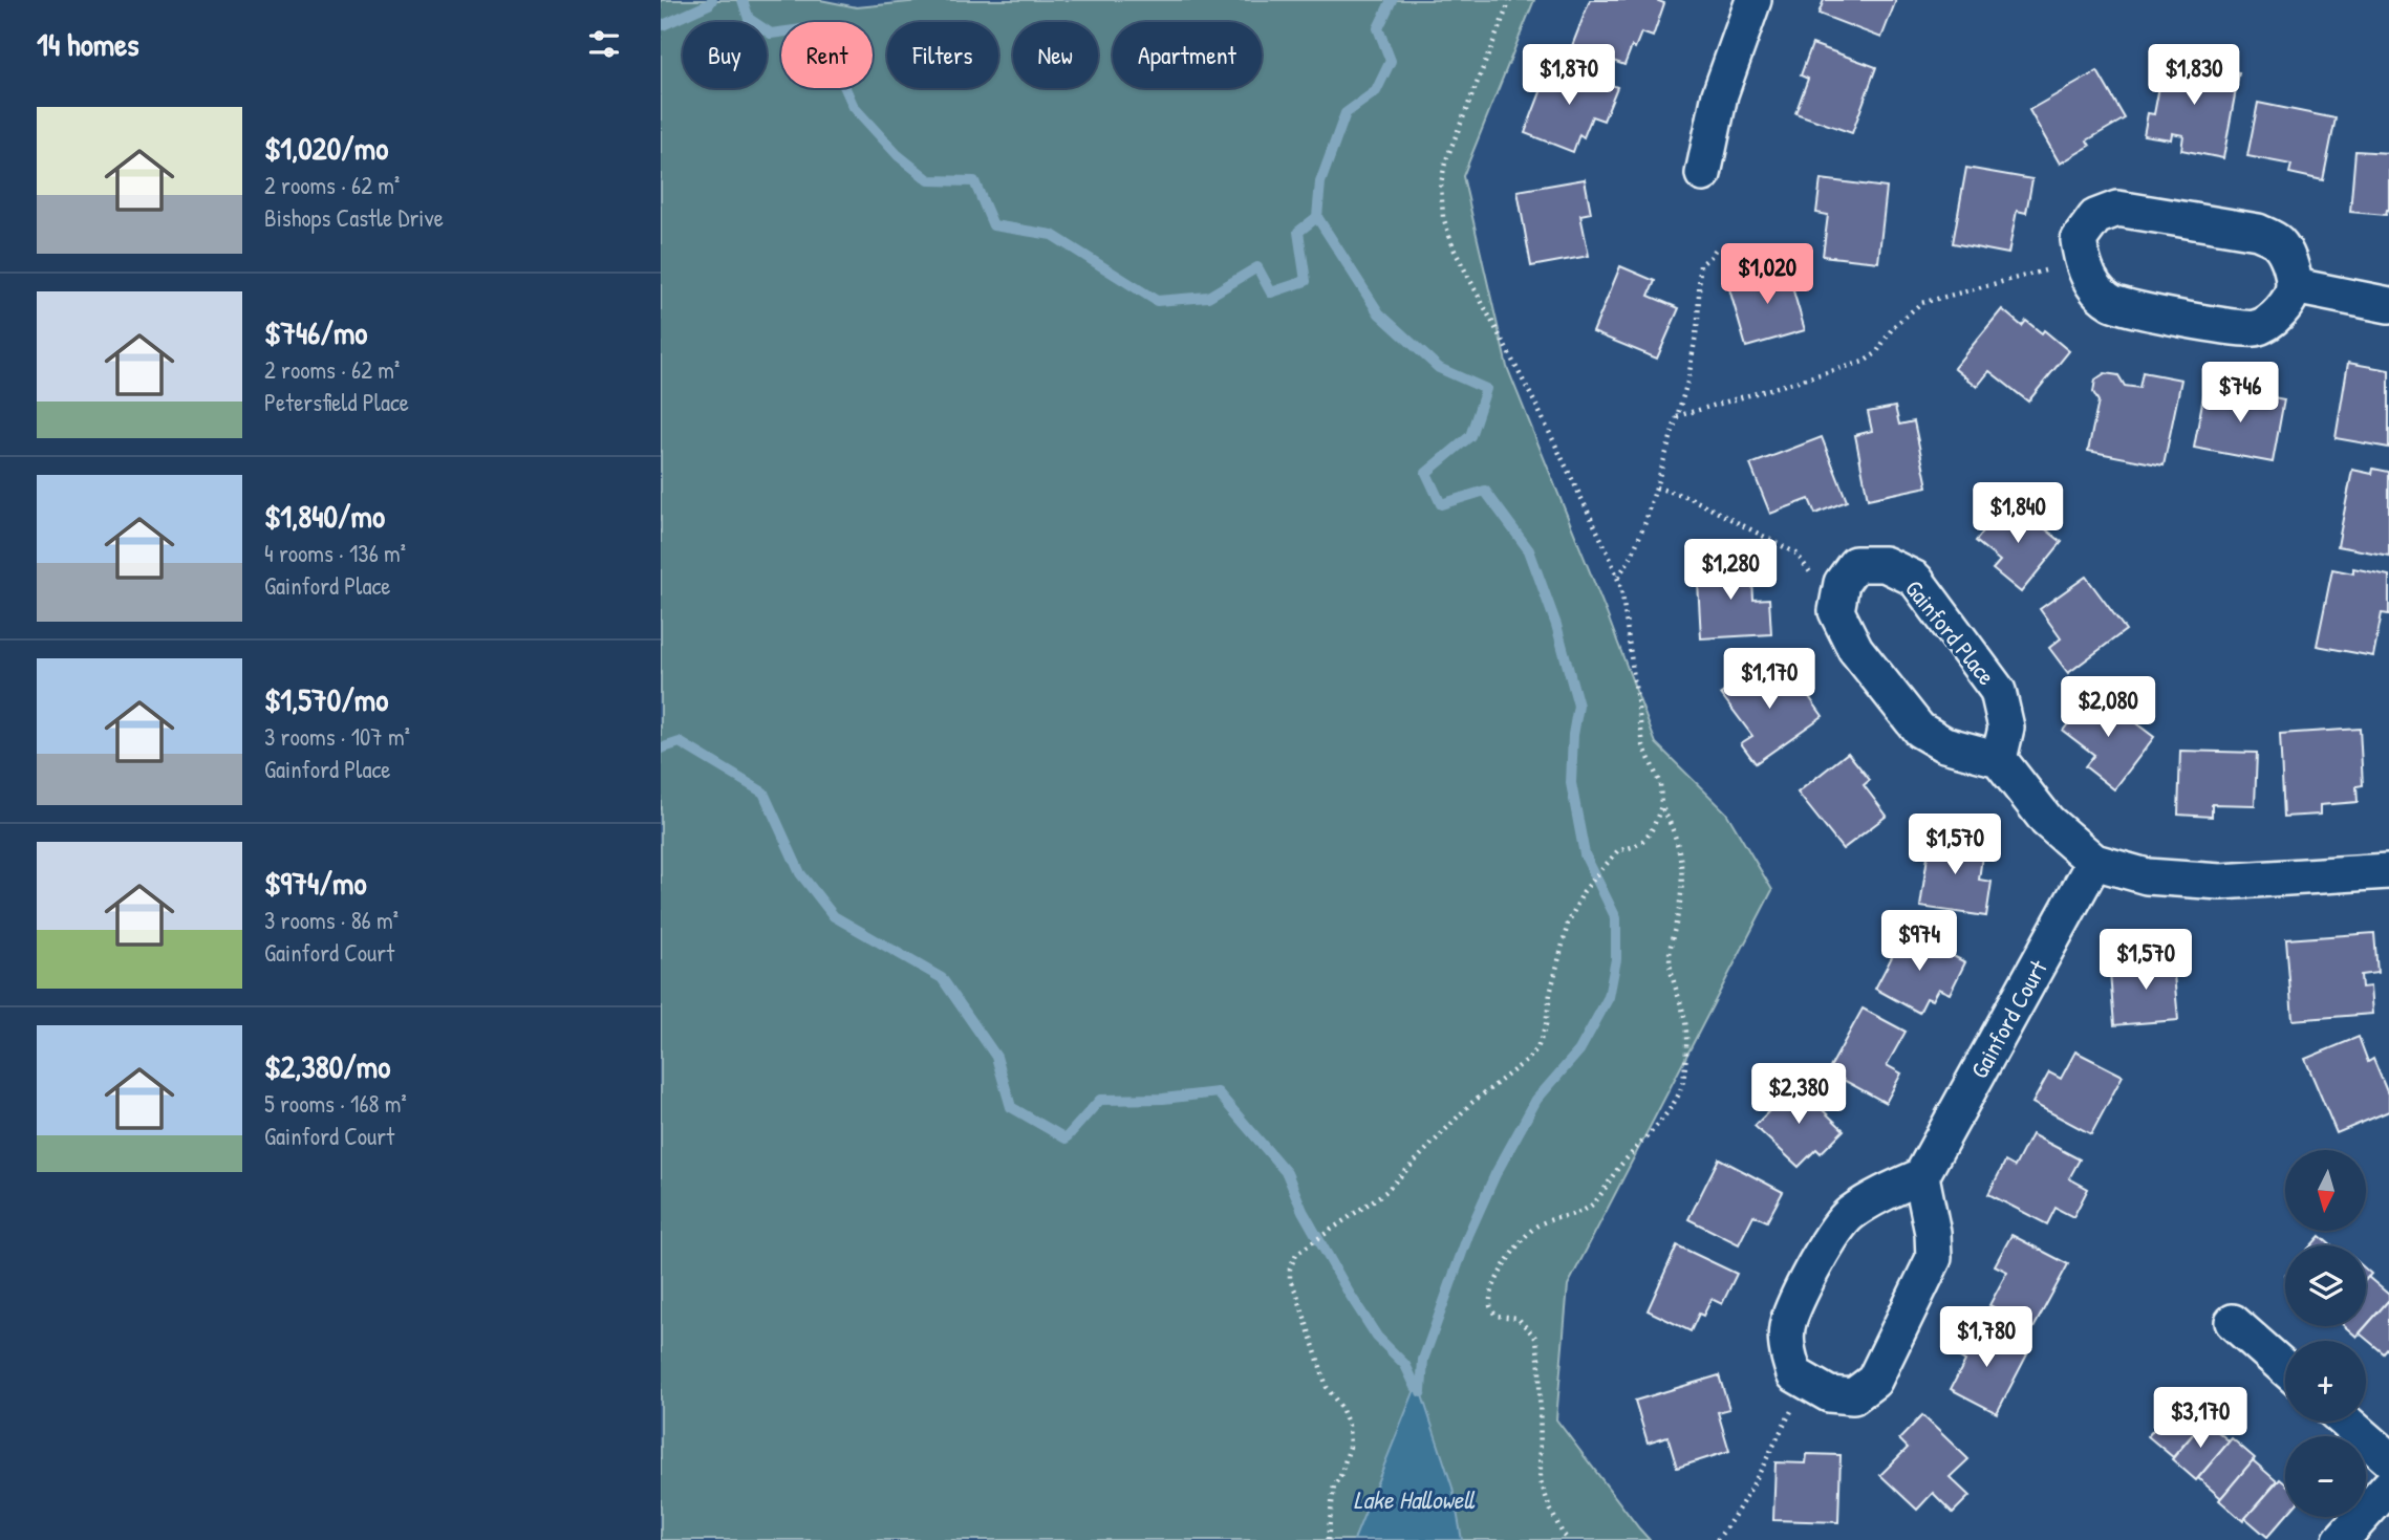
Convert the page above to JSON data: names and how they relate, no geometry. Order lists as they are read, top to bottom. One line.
{"streets":{"street":["Gainford Place","Gainford Court"]},"water":["Lake Hallowell"],"north":"bottom","page":{"heading":"14 homes","chip":["Buy","Rent","Filters","New","Apartment"],"price":["$1,870","$1,830","$1,020","$746","$1,840","$1,280","$1,170","$2,080","$1,570","$974","$1,570","$2,380","$1,780","$3,170"],"list":[{"name":"$1,020/mo","note":"2 rooms · 62 m² · Bishops Castle Drive"},{"name":"$746/mo","note":"2 rooms · 62 m² · Petersfield Place"},{"name":"$1,840/mo","note":"4 rooms · 136 m² · Gainford Place"},{"name":"$1,570/mo","note":"3 rooms · 107 m² · Gainford Place"},{"name":"$974/mo","note":"3 rooms · 86 m² · Gainford Court"},{"name":"$2,380/mo","note":"5 rooms · 168 m² · Gainford Court"}],"map_buttons":["+","−"]}}
